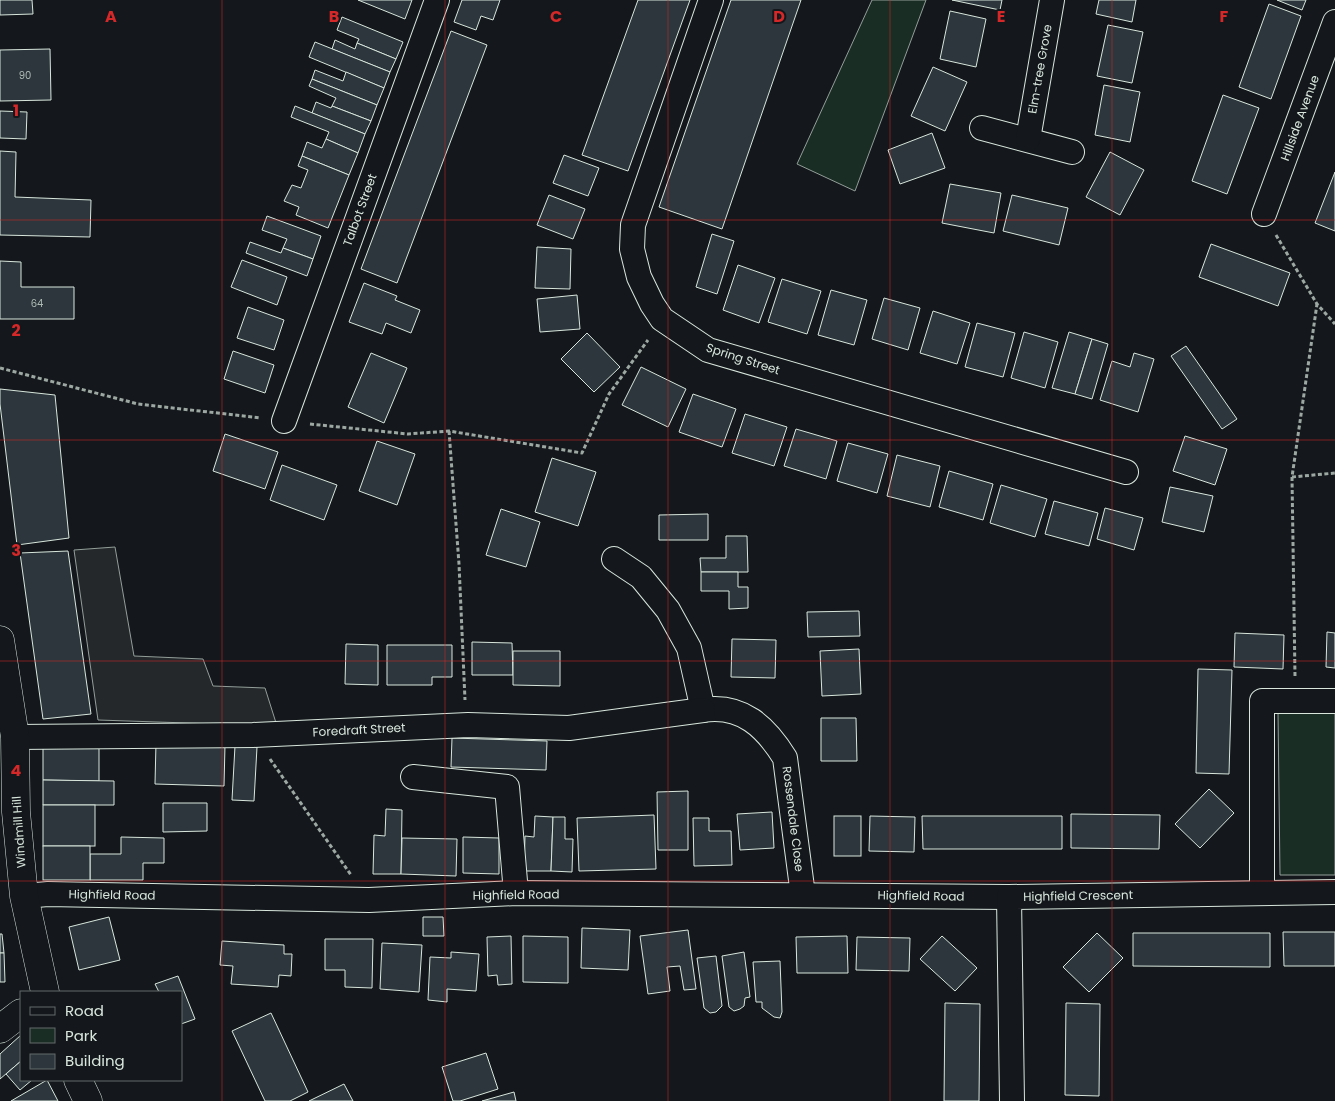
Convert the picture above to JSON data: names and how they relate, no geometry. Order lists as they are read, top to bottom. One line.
{"streets":{"main road":["Windmill Hill"],"street":["Elm-tree Grove","Hillside Avenue","Talbot Street","Spring Street","Foredraft Street","Rossendale Close","Highfield Road","Highfield Crescent"]},"crossings":[["Foredraft Street","Rossendale Close"],["Foredraft Street","Windmill Hill"],["Rossendale Close","Highfield Road"],["Windmill Hill","Highfield Road"],["Highfield Road","Highfield Crescent"]],"house_numbers":["90","64"],"legend":["Road","Park","Building"],"grid":{"columns":["A","B","C","D","E","F"],"rows":["1","2","3","4"]}}
